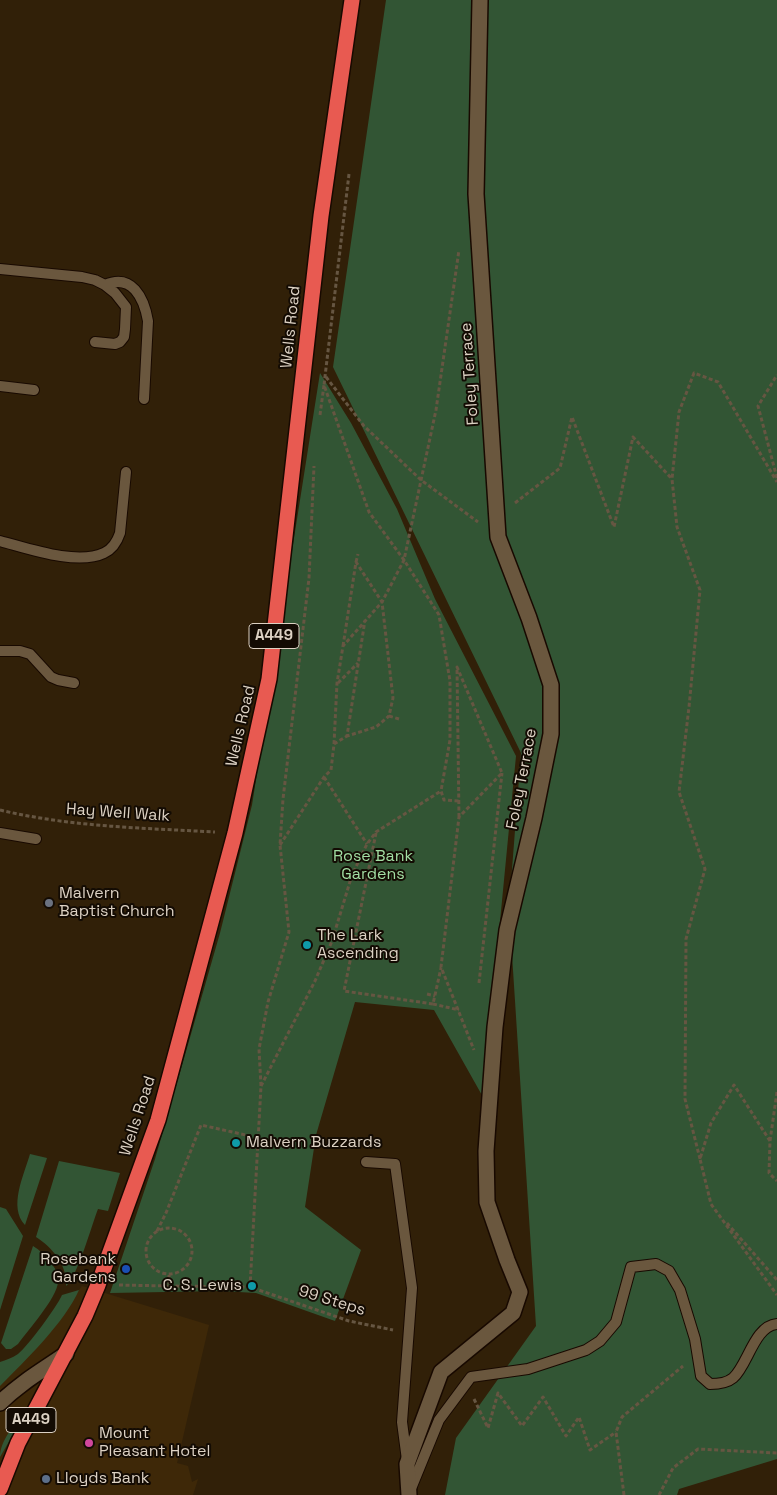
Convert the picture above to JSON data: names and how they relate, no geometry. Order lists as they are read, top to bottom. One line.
{"streets":{"highway":["Wells Road","A449"],"street":["Foley Terrace"],"path":["Hay Well Walk","99 Steps"]},"crossings":[["Wells Road","A449"],["Wells Road","Hay Well Walk"],["Wells Road","99 Steps"]],"parks":["Rose Bank Gardens"],"places":["Malvern Baptist Church","The Lark Ascending","Malvern Buzzards","Rosebank Gardens","C. S. Lewis","Mount Pleasant Hotel","Lloyds Bank"]}
